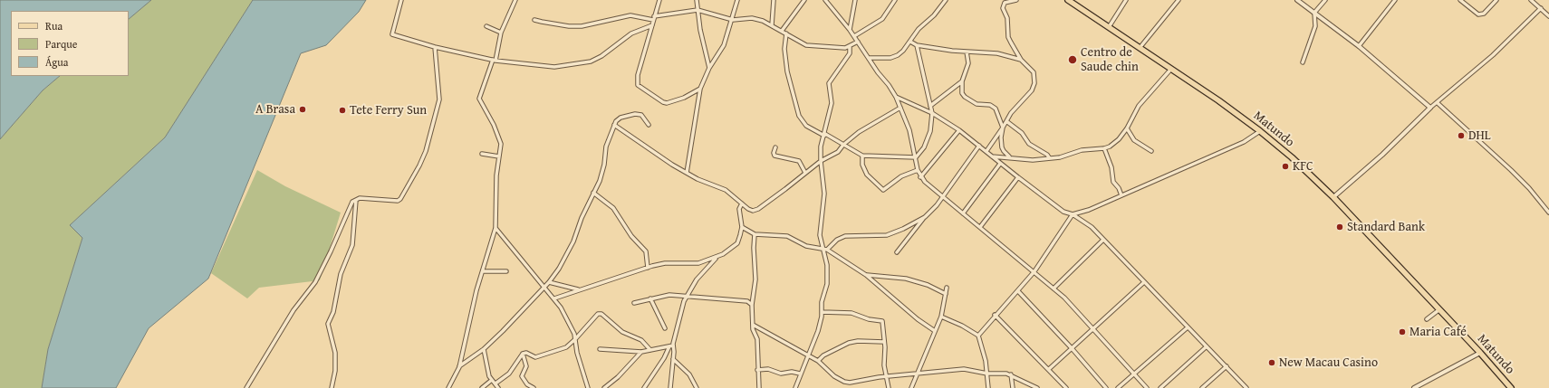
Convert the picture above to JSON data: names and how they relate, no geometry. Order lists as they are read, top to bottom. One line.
{"streets":{"main road":["Matundo"]},"places":["Centro de Saude chin","A Brasa","Tete Ferry Sun","DHL","KFC","Standard Bank","Maria Café","New Macau Casino"],"legend":["Rua","Parque","Água"]}
